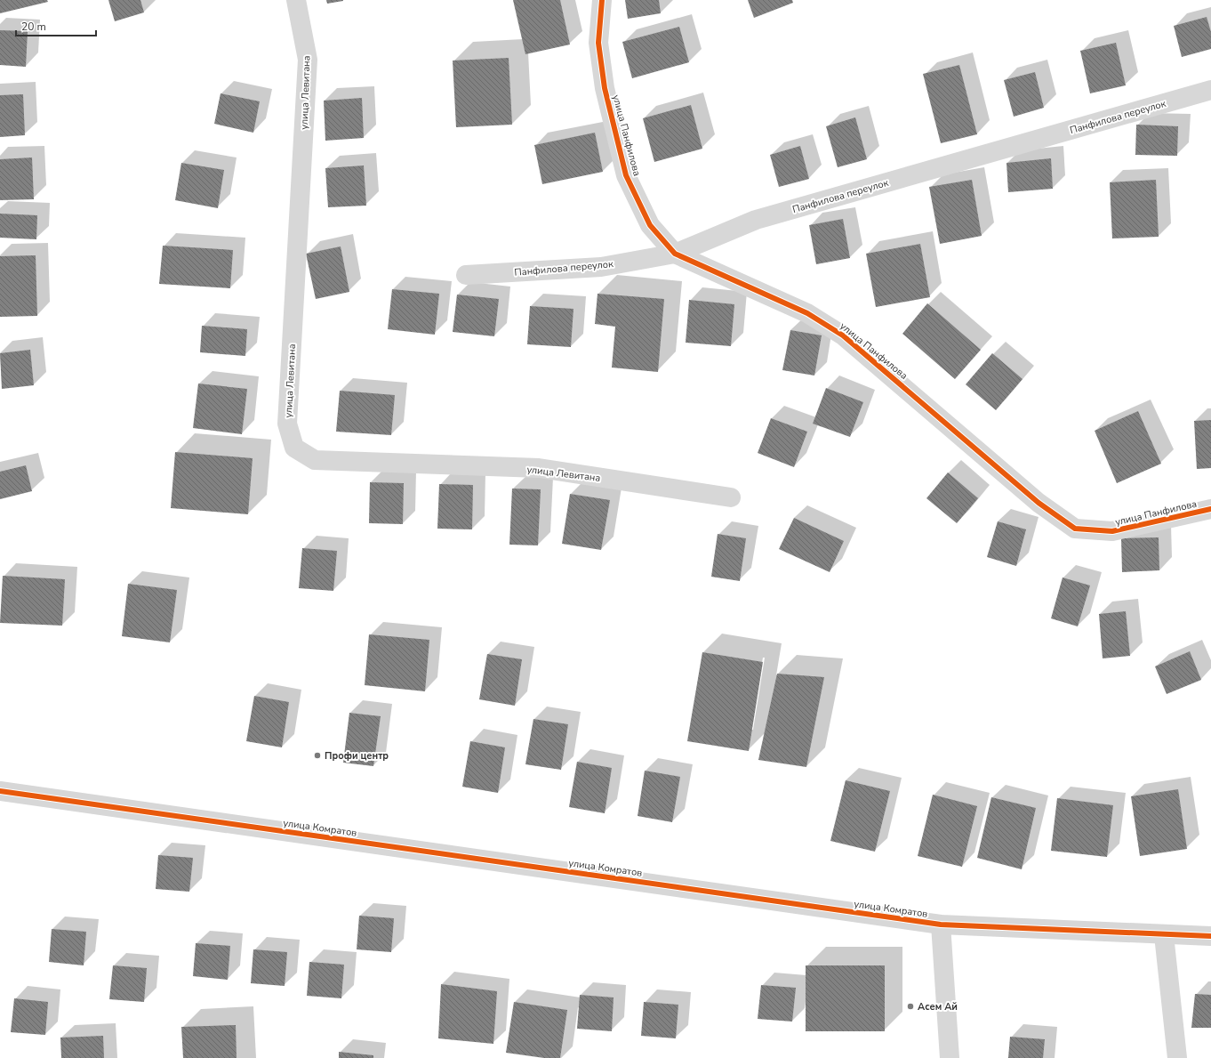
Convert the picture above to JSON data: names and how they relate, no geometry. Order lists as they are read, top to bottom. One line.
{"streets":{"street":["улица Левитана","Панфилова переулок","улица Панфилова","улица Комратов"]},"crossings":[["Панфилова переулок","улица Панфилова"]],"places":["Профи центр","Асем Ай"],"scale_bar":"20 m"}
